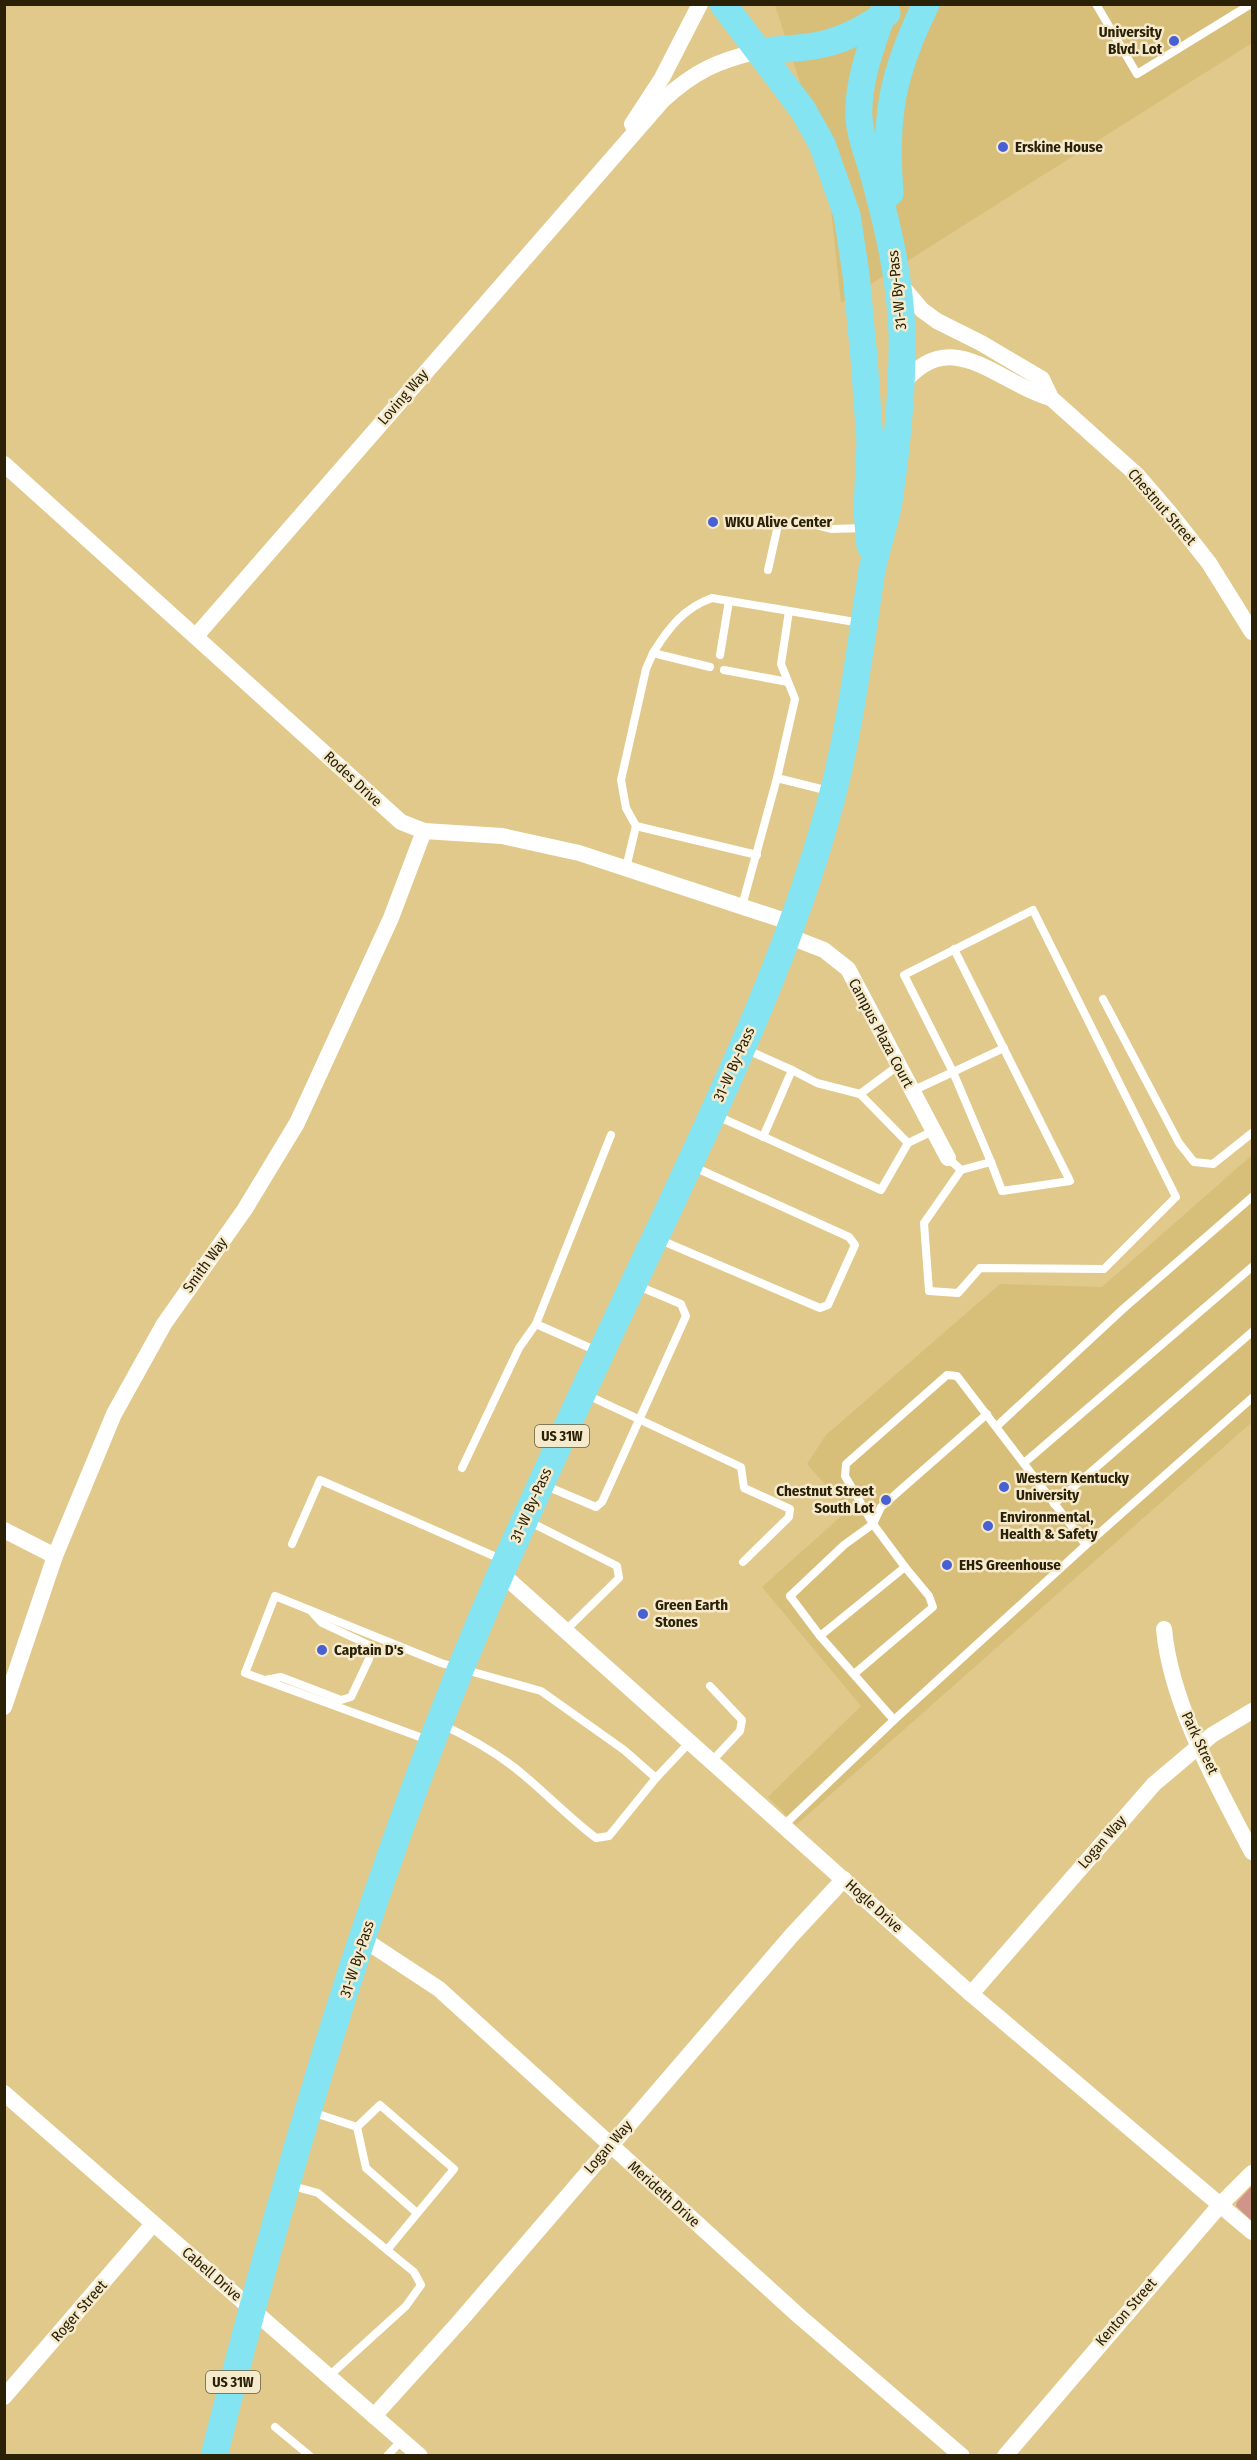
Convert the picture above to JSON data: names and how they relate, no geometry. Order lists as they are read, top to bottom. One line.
{"streets":{"main road":["31-W By-Pass","US 31W"],"street":["Loving Way","Chestnut Street","Rodes Drive","Campus Plaza Court","Smith Way","Park Street","Logan Way","Hogle Drive","Merideth Drive","Cabell Drive","Roger Street","Kenton Street"]},"crossings":[["31-W By-Pass","Loving Way"],["31-W By-Pass","Chestnut Street"],["31-W By-Pass","Rodes Drive"],["31-W By-Pass","Campus Plaza Court"],["31-W By-Pass","Hogle Drive"],["31-W By-Pass","Merideth Drive"],["31-W By-Pass","Cabell Drive"],["Loving Way","Rodes Drive"],["Rodes Drive","Campus Plaza Court"],["Rodes Drive","Smith Way"],["Park Street","Logan Way"],["Logan Way","Hogle Drive"],["Logan Way","Merideth Drive"],["Logan Way","Cabell Drive"],["Hogle Drive","Kenton Street"],["Cabell Drive","Roger Street"]],"places":["University Blvd. Lot","Erskine House","WKU Alive Center","Western Kentucky University","Chestnut Street South Lot","Environmental, Health & Safety","EHS Greenhouse","Green Earth Stones","Captain D's"]}
